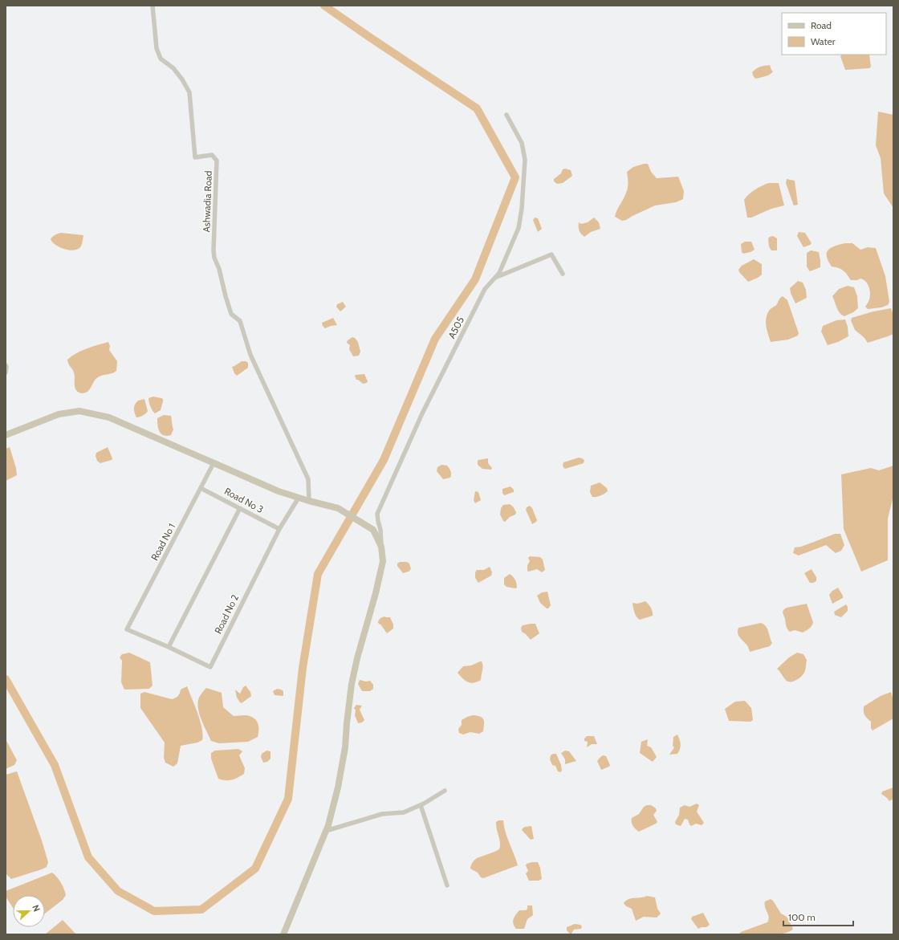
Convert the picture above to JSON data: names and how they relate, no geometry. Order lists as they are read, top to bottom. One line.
{"streets":{"street":["Ashwadia Road","A505","Road No 3","Road No 1","Road No 2"]},"crossings":[["Road No 3","Road No 1"],["Road No 3","Road No 2"],["Road No 1","Road No 2"]],"legend":["Road","Water"],"scale_bar":"100 m","north":"right"}
